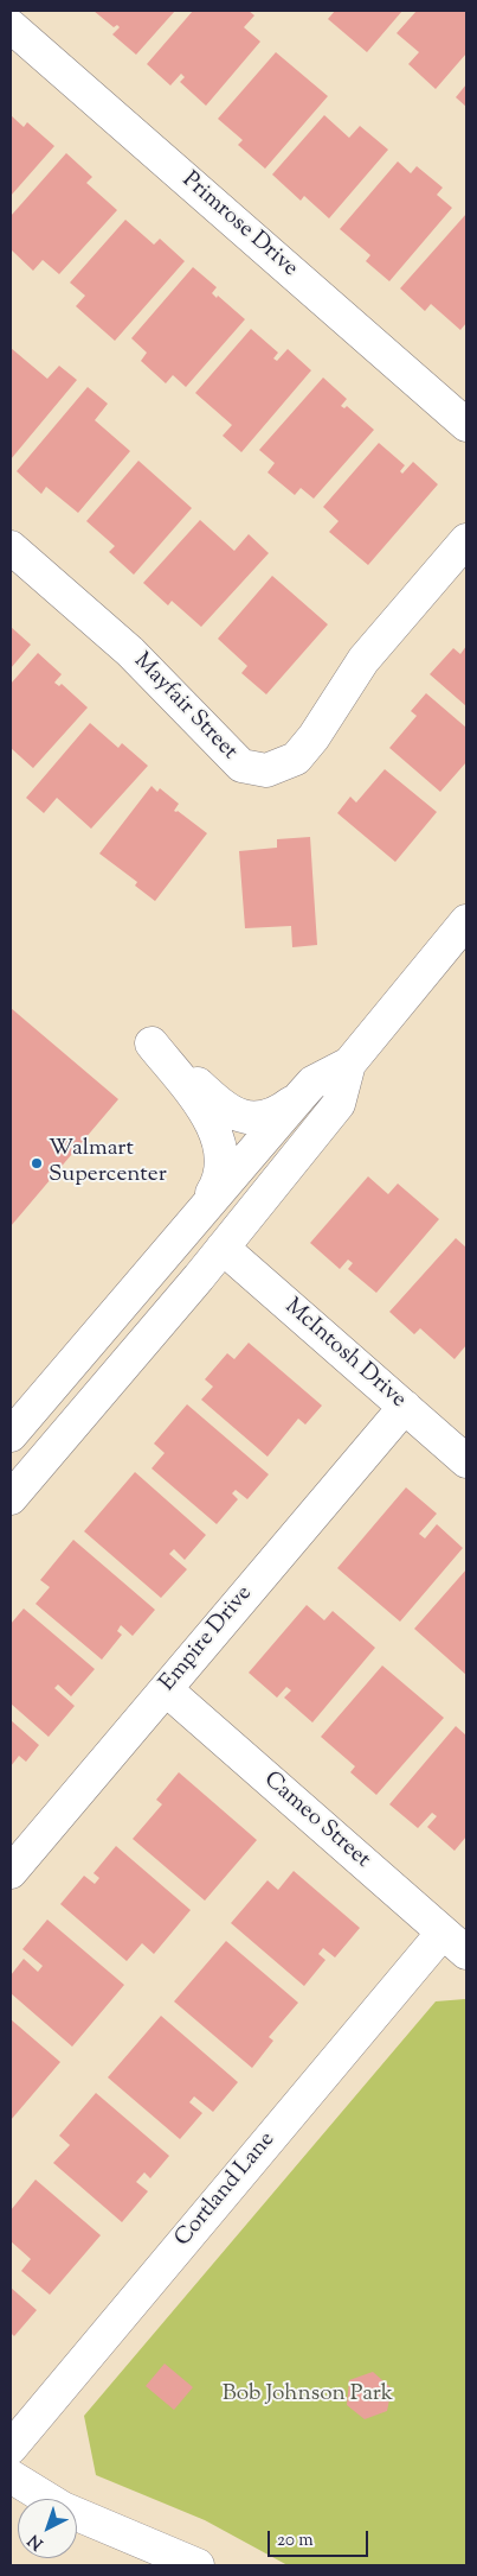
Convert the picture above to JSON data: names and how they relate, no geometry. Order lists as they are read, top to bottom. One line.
{"streets":{"street":["Primrose Drive","Mayfair Street","McIntosh Drive","Empire Drive","Cameo Street","Cortland Lane"]},"crossings":[["McIntosh Drive","Empire Drive"],["Empire Drive","Cameo Street"],["Cameo Street","Cortland Lane"]],"parks":["Bob Johnson Park"],"places":["Walmart Supercenter"],"scale_bar":"20 m","north":"bottom left"}
